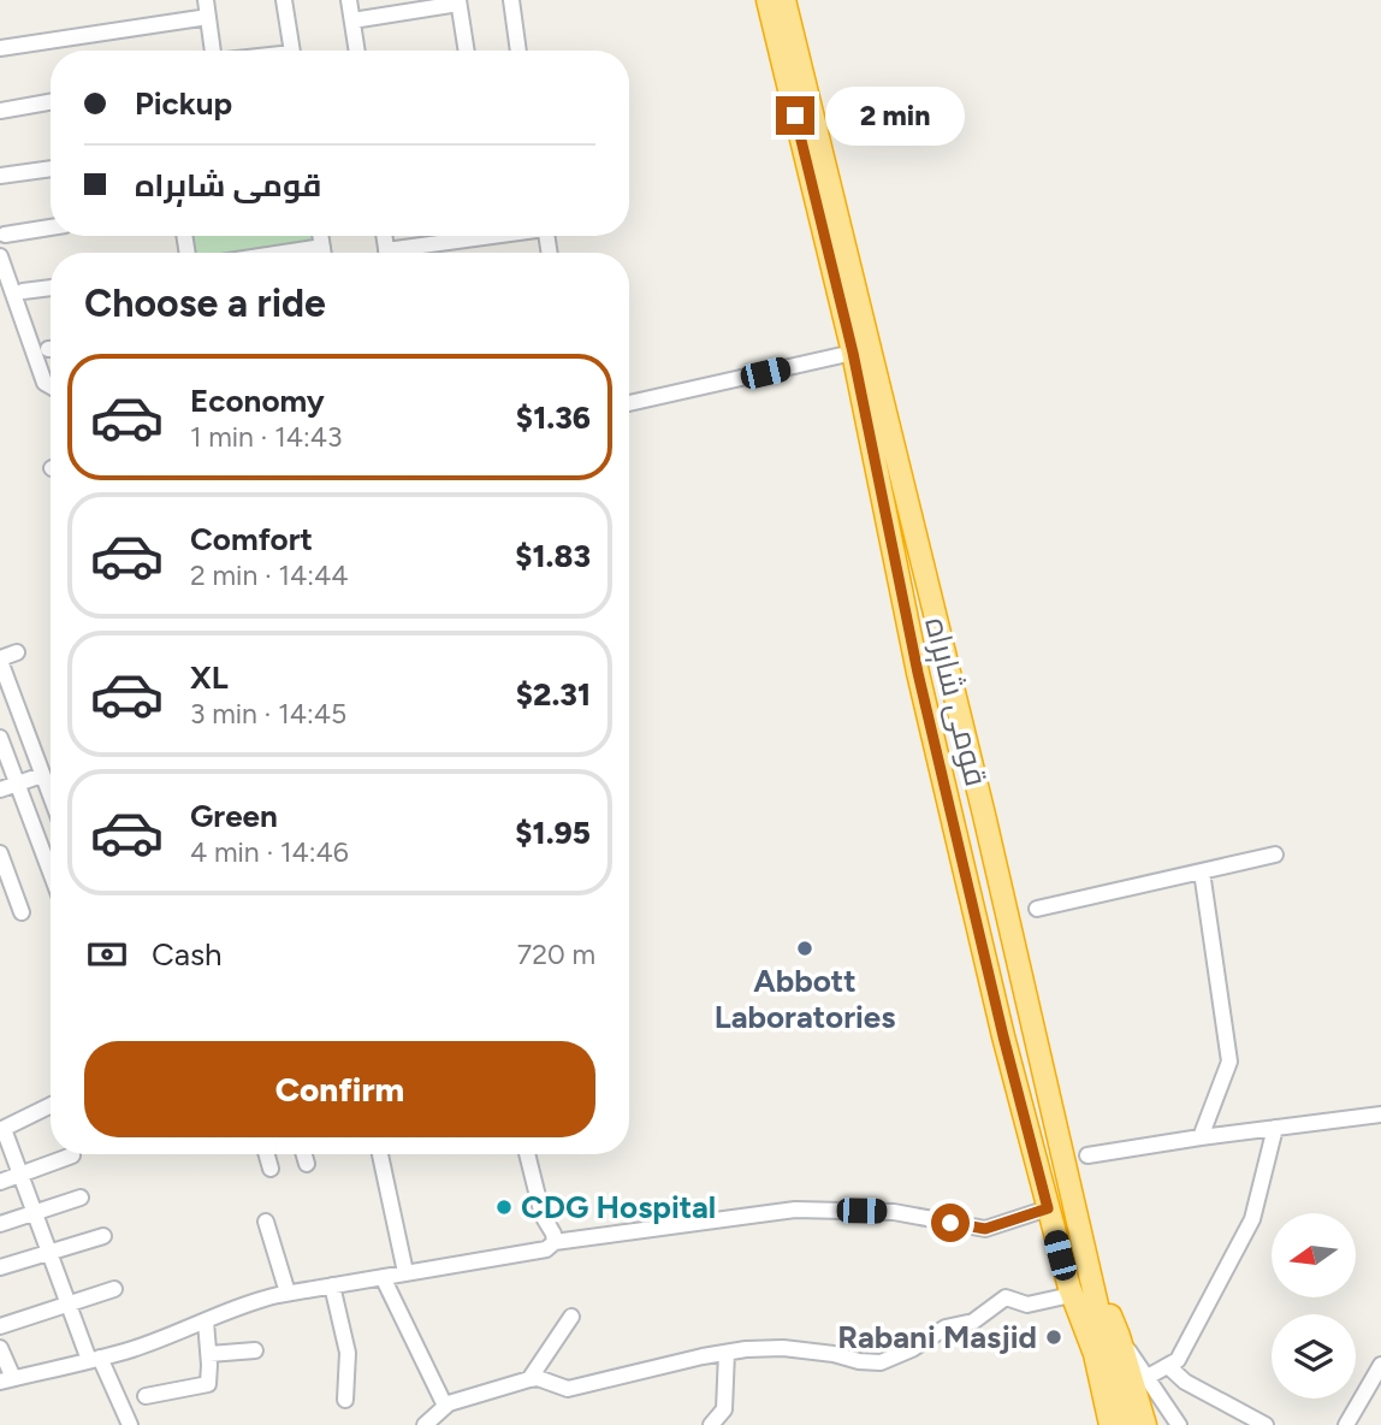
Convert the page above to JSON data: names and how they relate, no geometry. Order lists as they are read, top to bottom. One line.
{"streets":{"highway":["قومی شاہراہ"]},"places":["Abbott Laboratories","CDG Hospital","Rabani Masjid"],"north":"left","page":{"banner":["Pickup","قومی شاہراہ"],"bubble":"2 min","heading":"Choose a ride","list":[{"name":"Economy","note":"1 min · 14:43","value":"$1.36"},{"name":"Comfort","note":"2 min · 14:44","value":"$1.83"},{"name":"XL","note":"3 min · 14:45","value":"$2.31"},{"name":"Green","note":"4 min · 14:46","value":"$1.95"}],"pay":["Cash","720 m"],"buttons":"Confirm"}}
